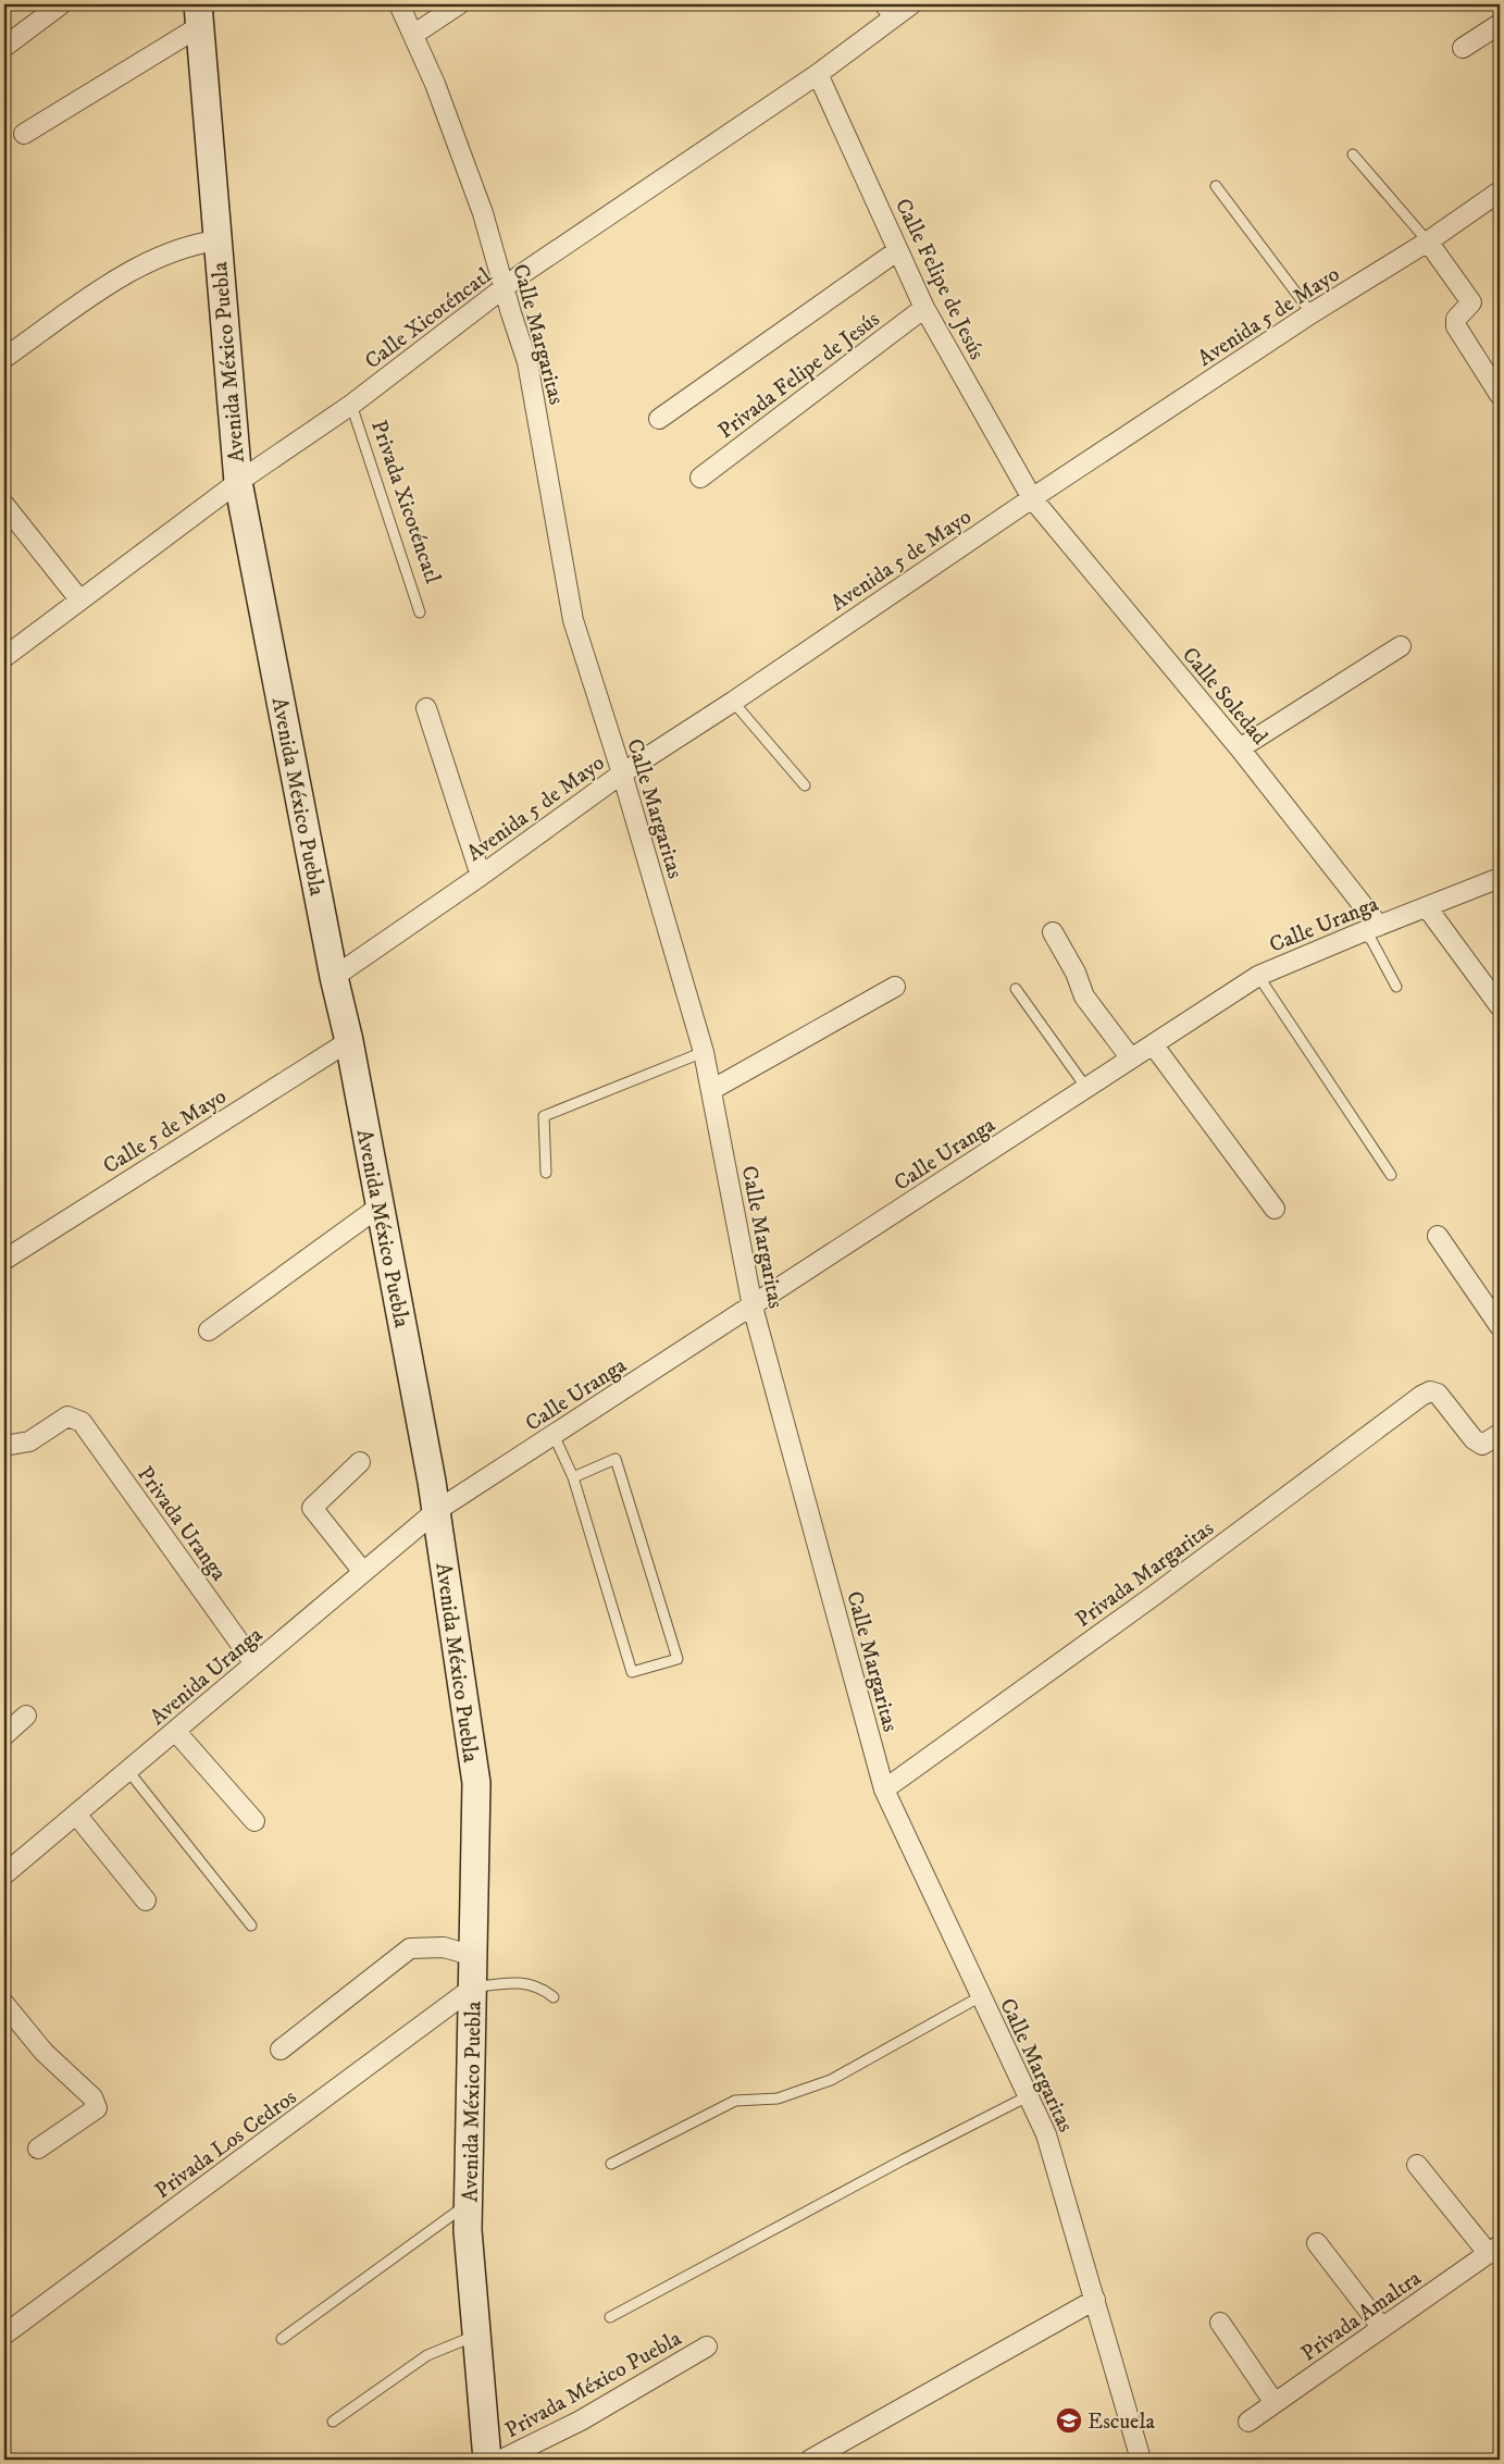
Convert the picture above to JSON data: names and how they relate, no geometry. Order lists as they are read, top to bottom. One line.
{"streets":{"main road":["Avenida México Puebla"],"street":["Calle Felipe de Jesús","Avenida 5 de Mayo","Calle Xicoténcatl","Calle Margaritas","Privada Felipe de Jesús","Calle Soledad","Calle Uranga","Calle 5 de Mayo","Privada Uranga","Privada Margaritas","Avenida Uranga","Privada Los Cedros","Privada Amaltra","Privada México Puebla"],"lane":["Privada Xicoténcatl"]},"crossings":[["Calle Felipe de Jesús","Avenida 5 de Mayo"],["Calle Felipe de Jesús","Calle Xicoténcatl"],["Calle Felipe de Jesús","Privada Felipe de Jesús"],["Calle Felipe de Jesús","Calle Soledad"],["Avenida 5 de Mayo","Calle Margaritas"],["Avenida 5 de Mayo","Avenida México Puebla"],["Avenida 5 de Mayo","Calle Soledad"],["Calle Xicoténcatl","Calle Margaritas"],["Calle Xicoténcatl","Avenida México Puebla"],["Calle Xicoténcatl","Privada Xicoténcatl"],["Calle Margaritas","Calle Uranga"],["Calle Margaritas","Privada Margaritas"],["Avenida México Puebla","Calle Uranga"],["Avenida México Puebla","Calle 5 de Mayo"],["Avenida México Puebla","Avenida Uranga"],["Avenida México Puebla","Privada Los Cedros"],["Calle Soledad","Calle Uranga"],["Calle Uranga","Avenida Uranga"],["Privada Uranga","Avenida Uranga"]],"places":{"school or university":["Escuela"]}}
